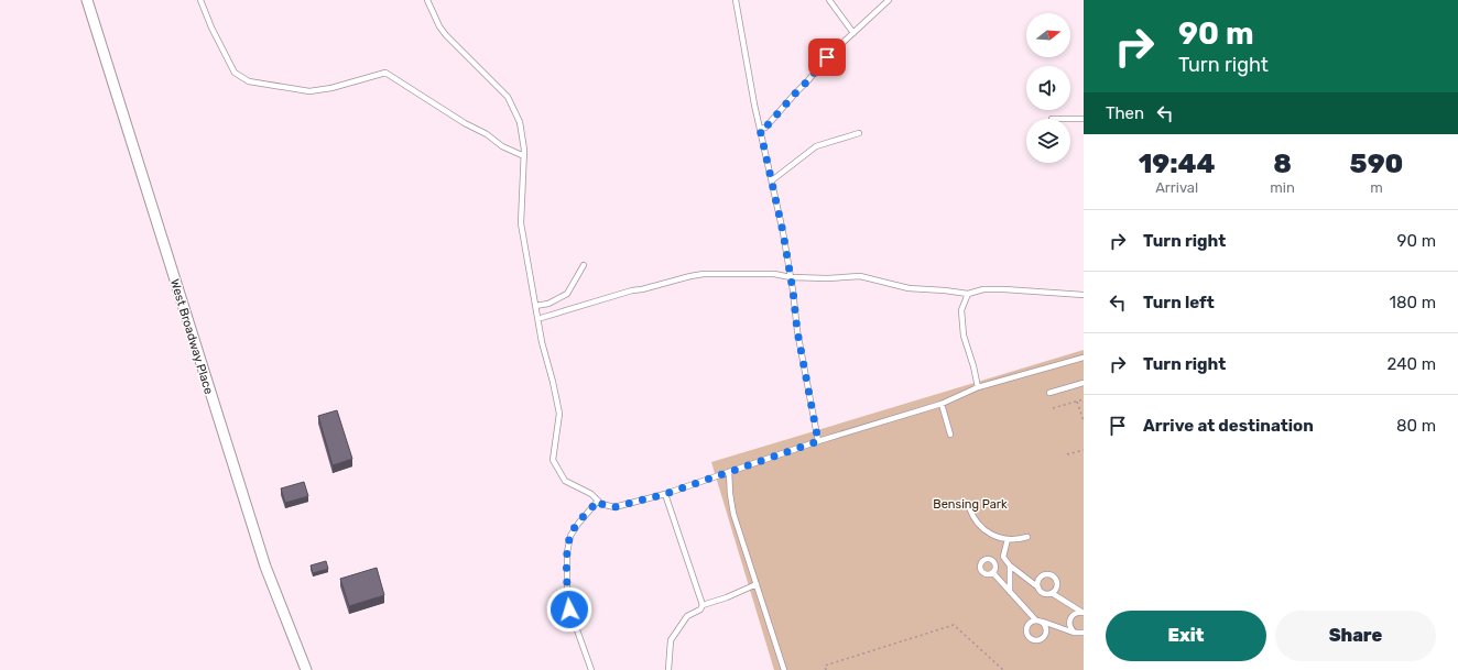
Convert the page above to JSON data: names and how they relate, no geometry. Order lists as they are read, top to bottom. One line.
{"streets":{"street":["West Broadway Place"]},"parks":["Bensing Park"],"north":"right","page":{"turn":["90 m","Turn right"],"then":"Then","eta":["19:44","Arrival","8","min","590","m"],"list":[{"name":"Turn right","value":"90 m"},{"name":"Turn left","value":"180 m"},{"name":"Turn right","value":"240 m"},{"name":"Arrive at destination","value":"80 m"}],"buttons":["Exit","Share"]}}
